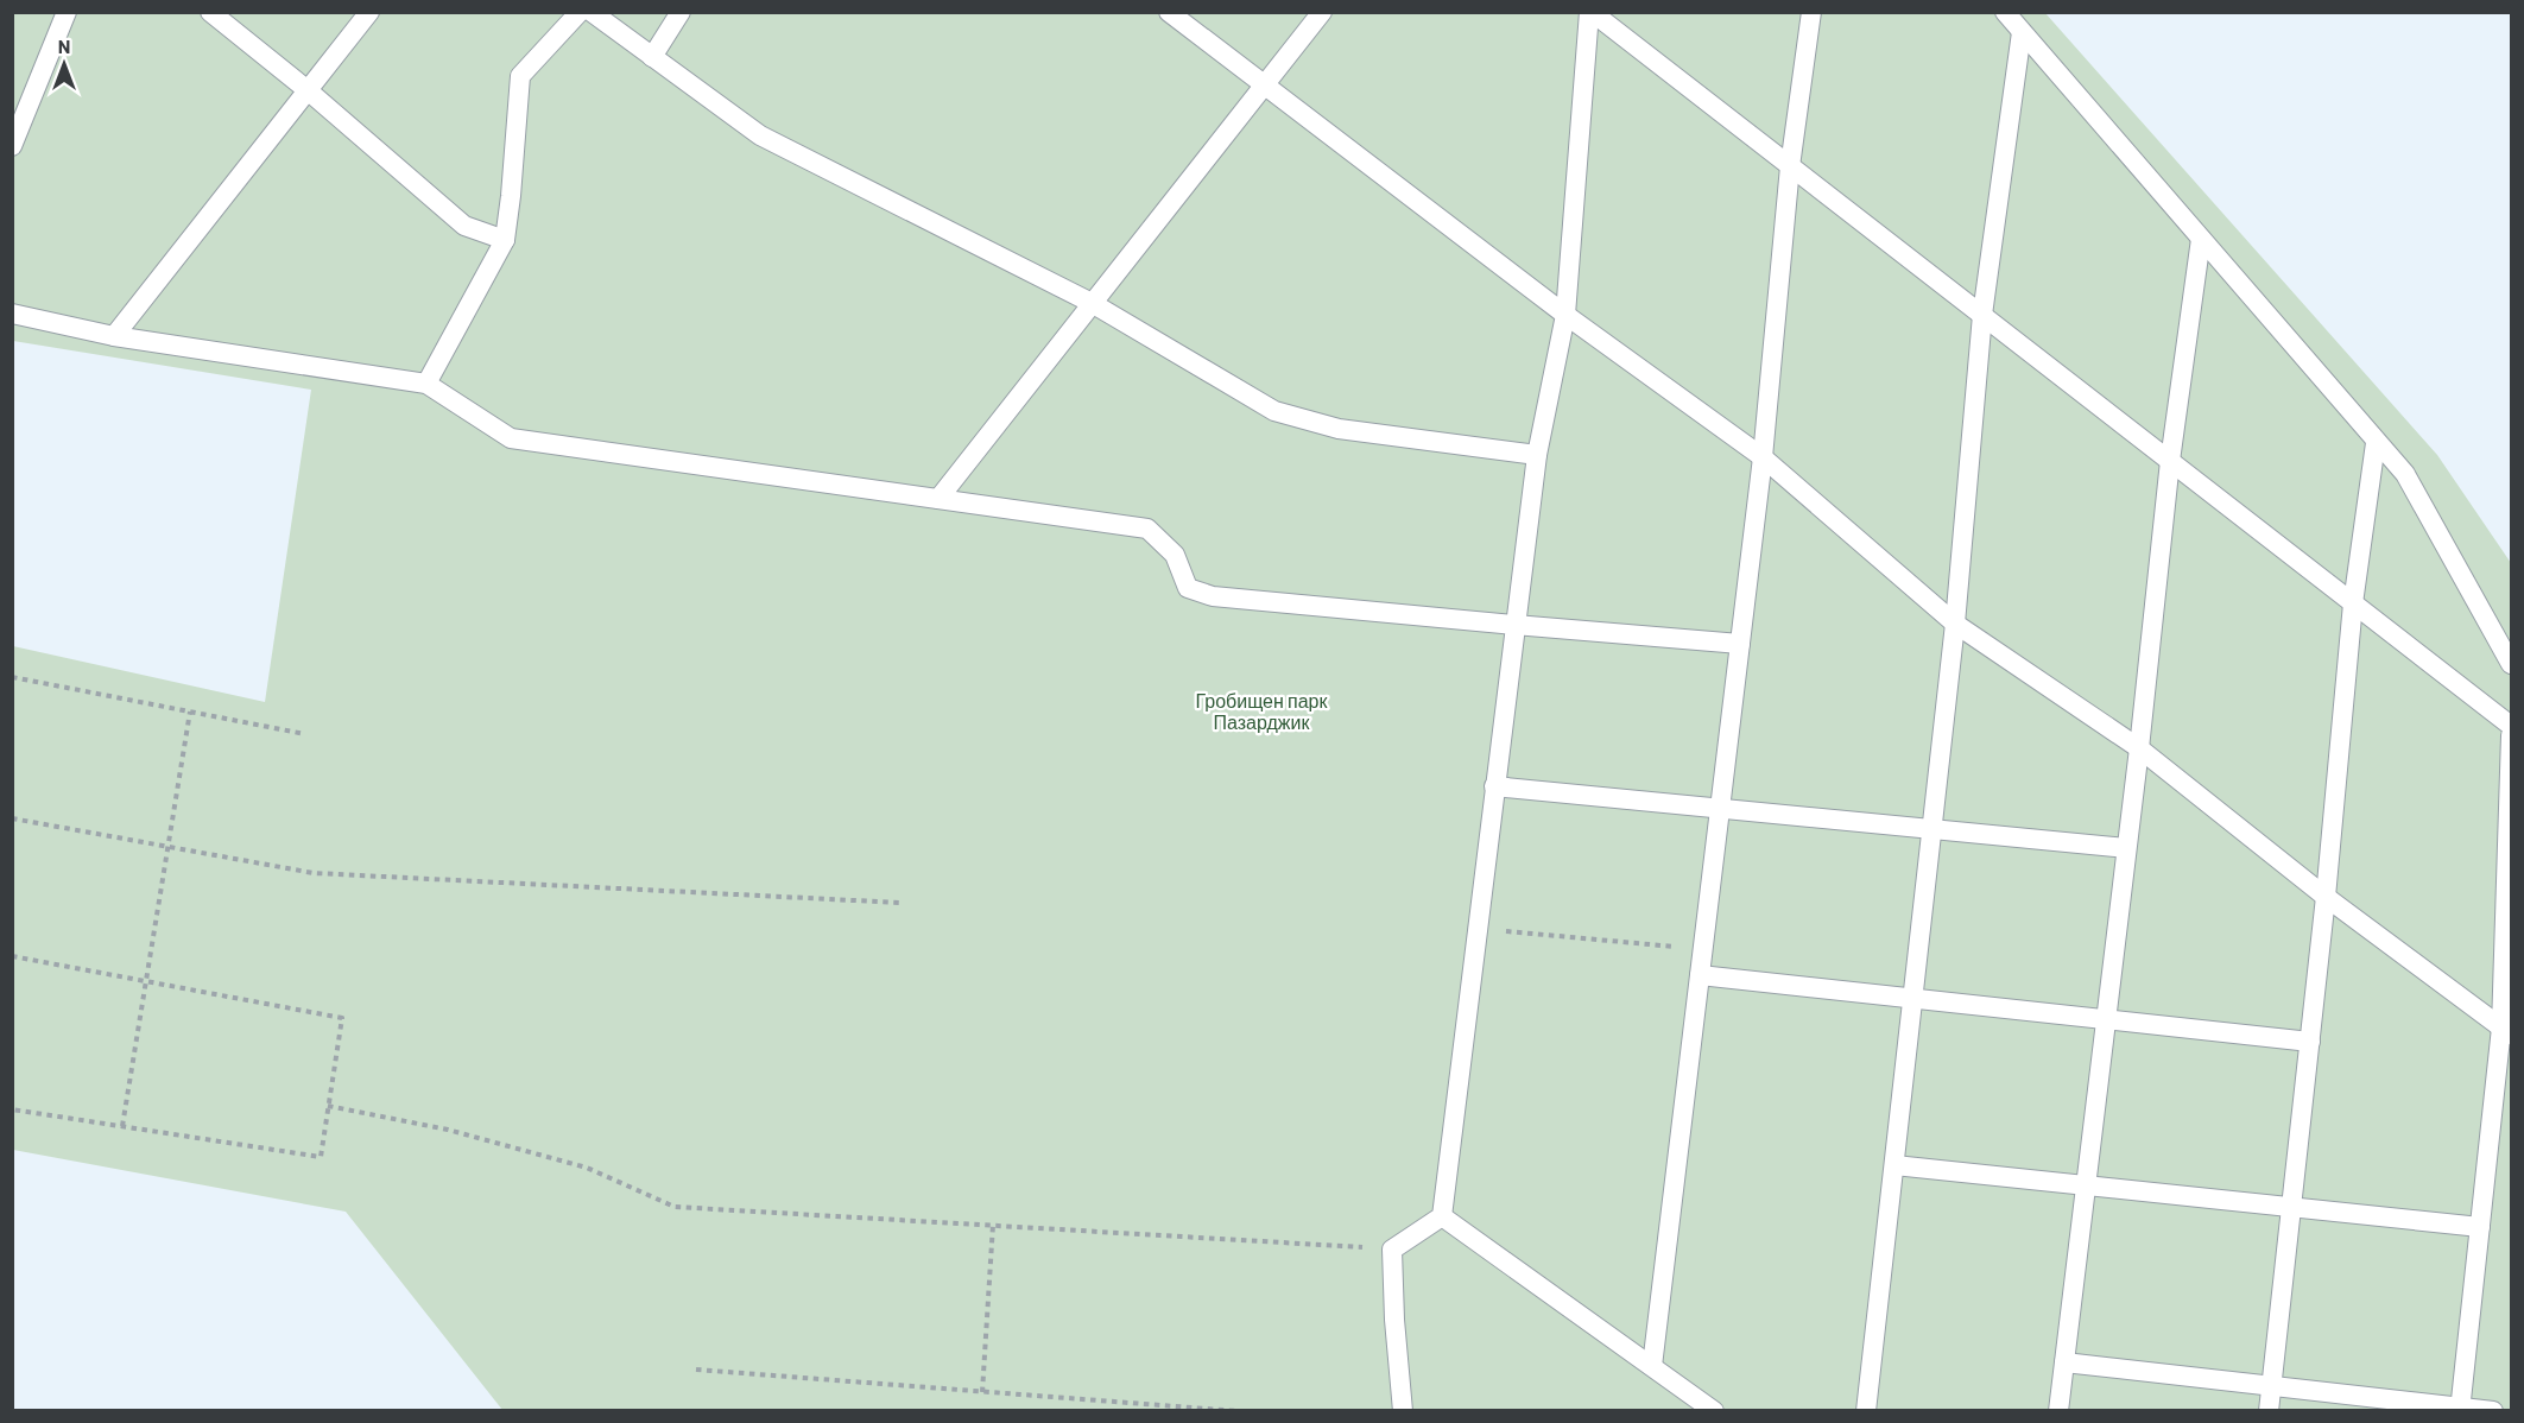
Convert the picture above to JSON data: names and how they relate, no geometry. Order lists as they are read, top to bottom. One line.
{"parks":["Гробищен парк Пазарджик"],"north":"top"}
